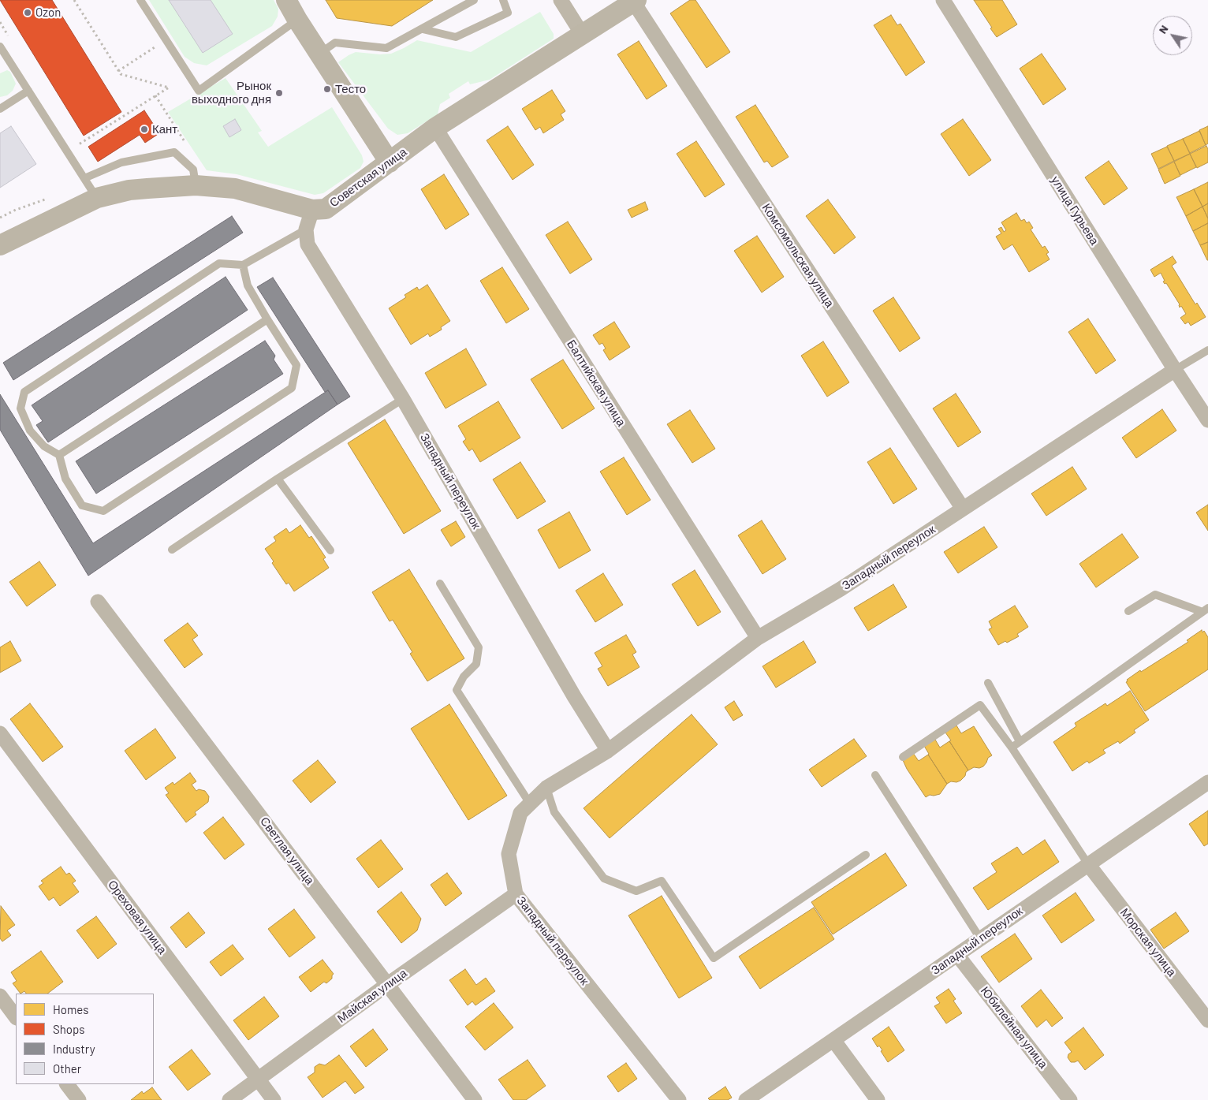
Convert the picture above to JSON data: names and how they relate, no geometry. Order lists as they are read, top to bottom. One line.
{"streets":{"street":["Советская улица","улица Гурьева","Комсомольская улица","Балтийская улица","Западный переулок","Светлая улица","Ореховая улица","Морская улица","Майская улица","Юбилейная улица"]},"crossings":[["Советская улица","Комсомольская улица"],["Советская улица","Балтийская улица"],["Советская улица","Западный переулок"],["улица Гурьева","Западный переулок"],["Комсомольская улица","Западный переулок"],["Балтийская улица","Западный переулок"],["Западный переулок","Морская улица"],["Западный переулок","Майская улица"],["Западный переулок","Юбилейная улица"],["Светлая улица","Майская улица"],["Ореховая улица","Майская улица"]],"places":["Ozon","Тесто","Рынок выходного дня","Кант"],"legend":["Homes","Shops","Industry","Other"],"north":"top left"}
